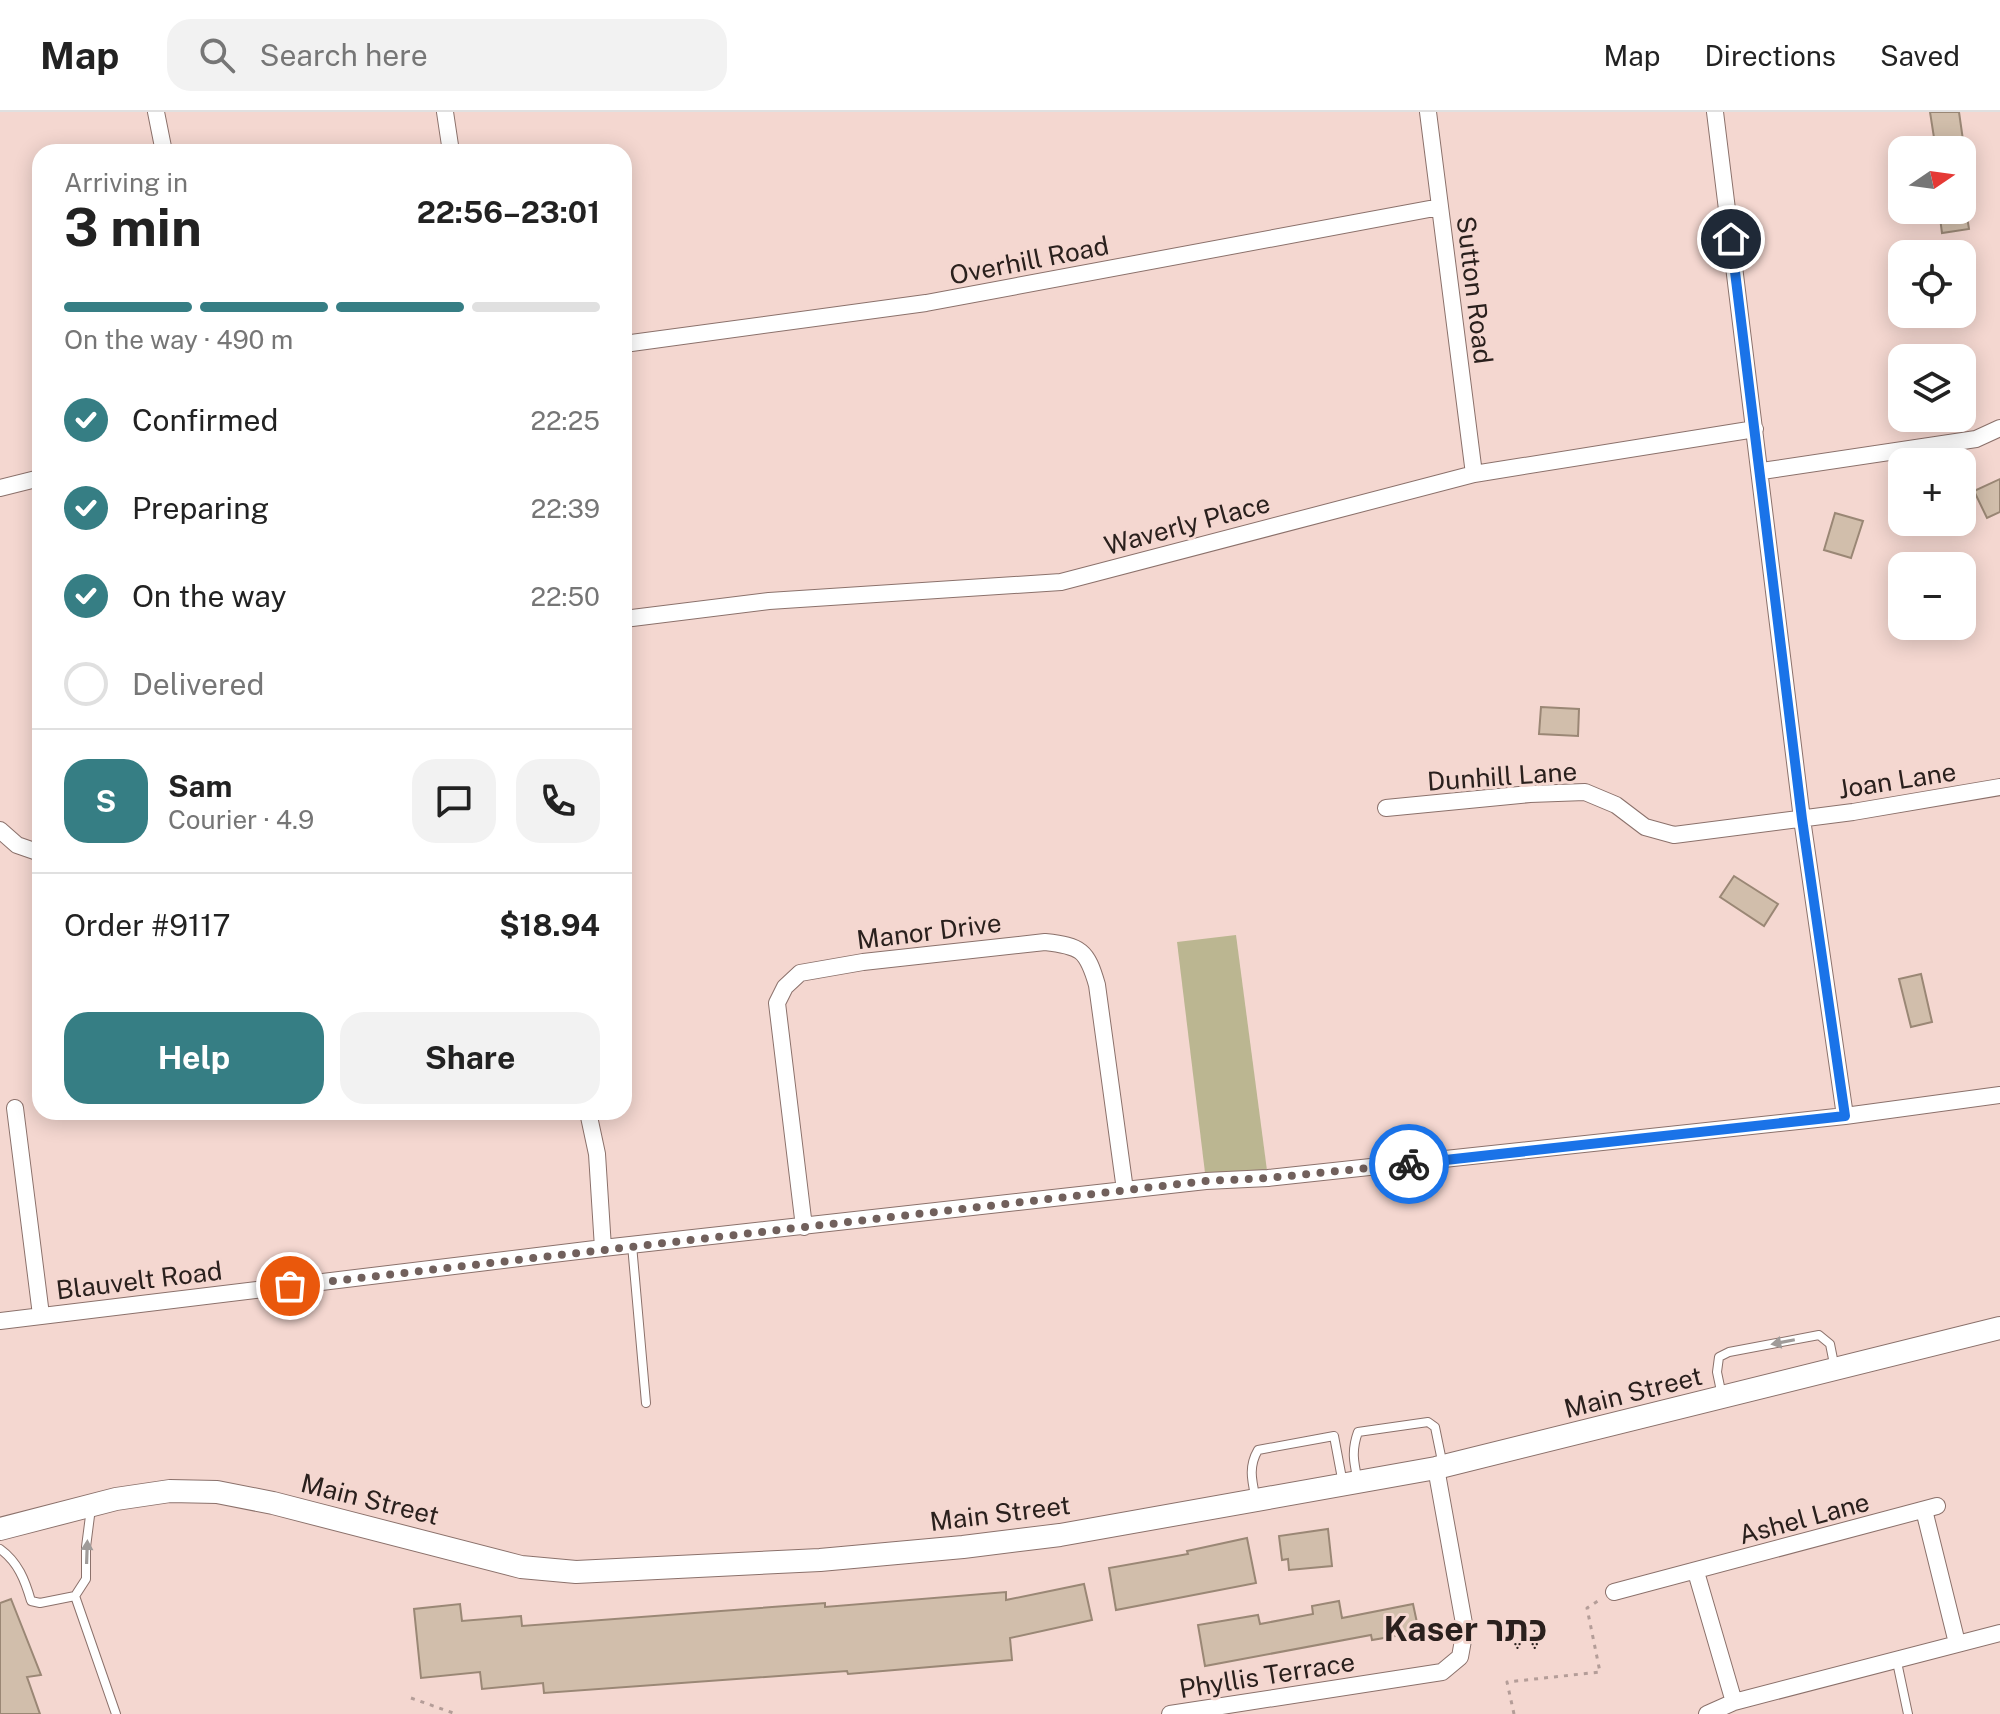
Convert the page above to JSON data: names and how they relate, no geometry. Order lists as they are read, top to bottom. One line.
{"streets":{"main road":["Main Street"],"street":["Overhill Road","Sutton Road","Waverly Place","Dunhill Lane","Joan Lane","Manor Drive","Blauvelt Road","Ashel Lane","Phyllis Terrace"]},"crossings":[["Overhill Road","Sutton Road"],["Sutton Road","Waverly Place"],["Dunhill Lane","Joan Lane"],["Manor Drive","Blauvelt Road"],["Main Street","Phyllis Terrace"]],"districts":["Kaser כֶּתֶר"],"north":"right","page":{"header":"Map","search":"Search here","nav":["Map","Directions","Saved"],"map_buttons":["+","−"],"heading":["3 min","Arriving in","22:56–23:01"],"panel":["Sam","Courier · 4.9","Order #9117","$18.94"],"bar":"On the way · 490 m","list":[["Confirmed","22:25"],["Preparing","22:39"],["On the way","22:50"],"Delivered"],"round":"S","buttons":["Help","Share"]}}
